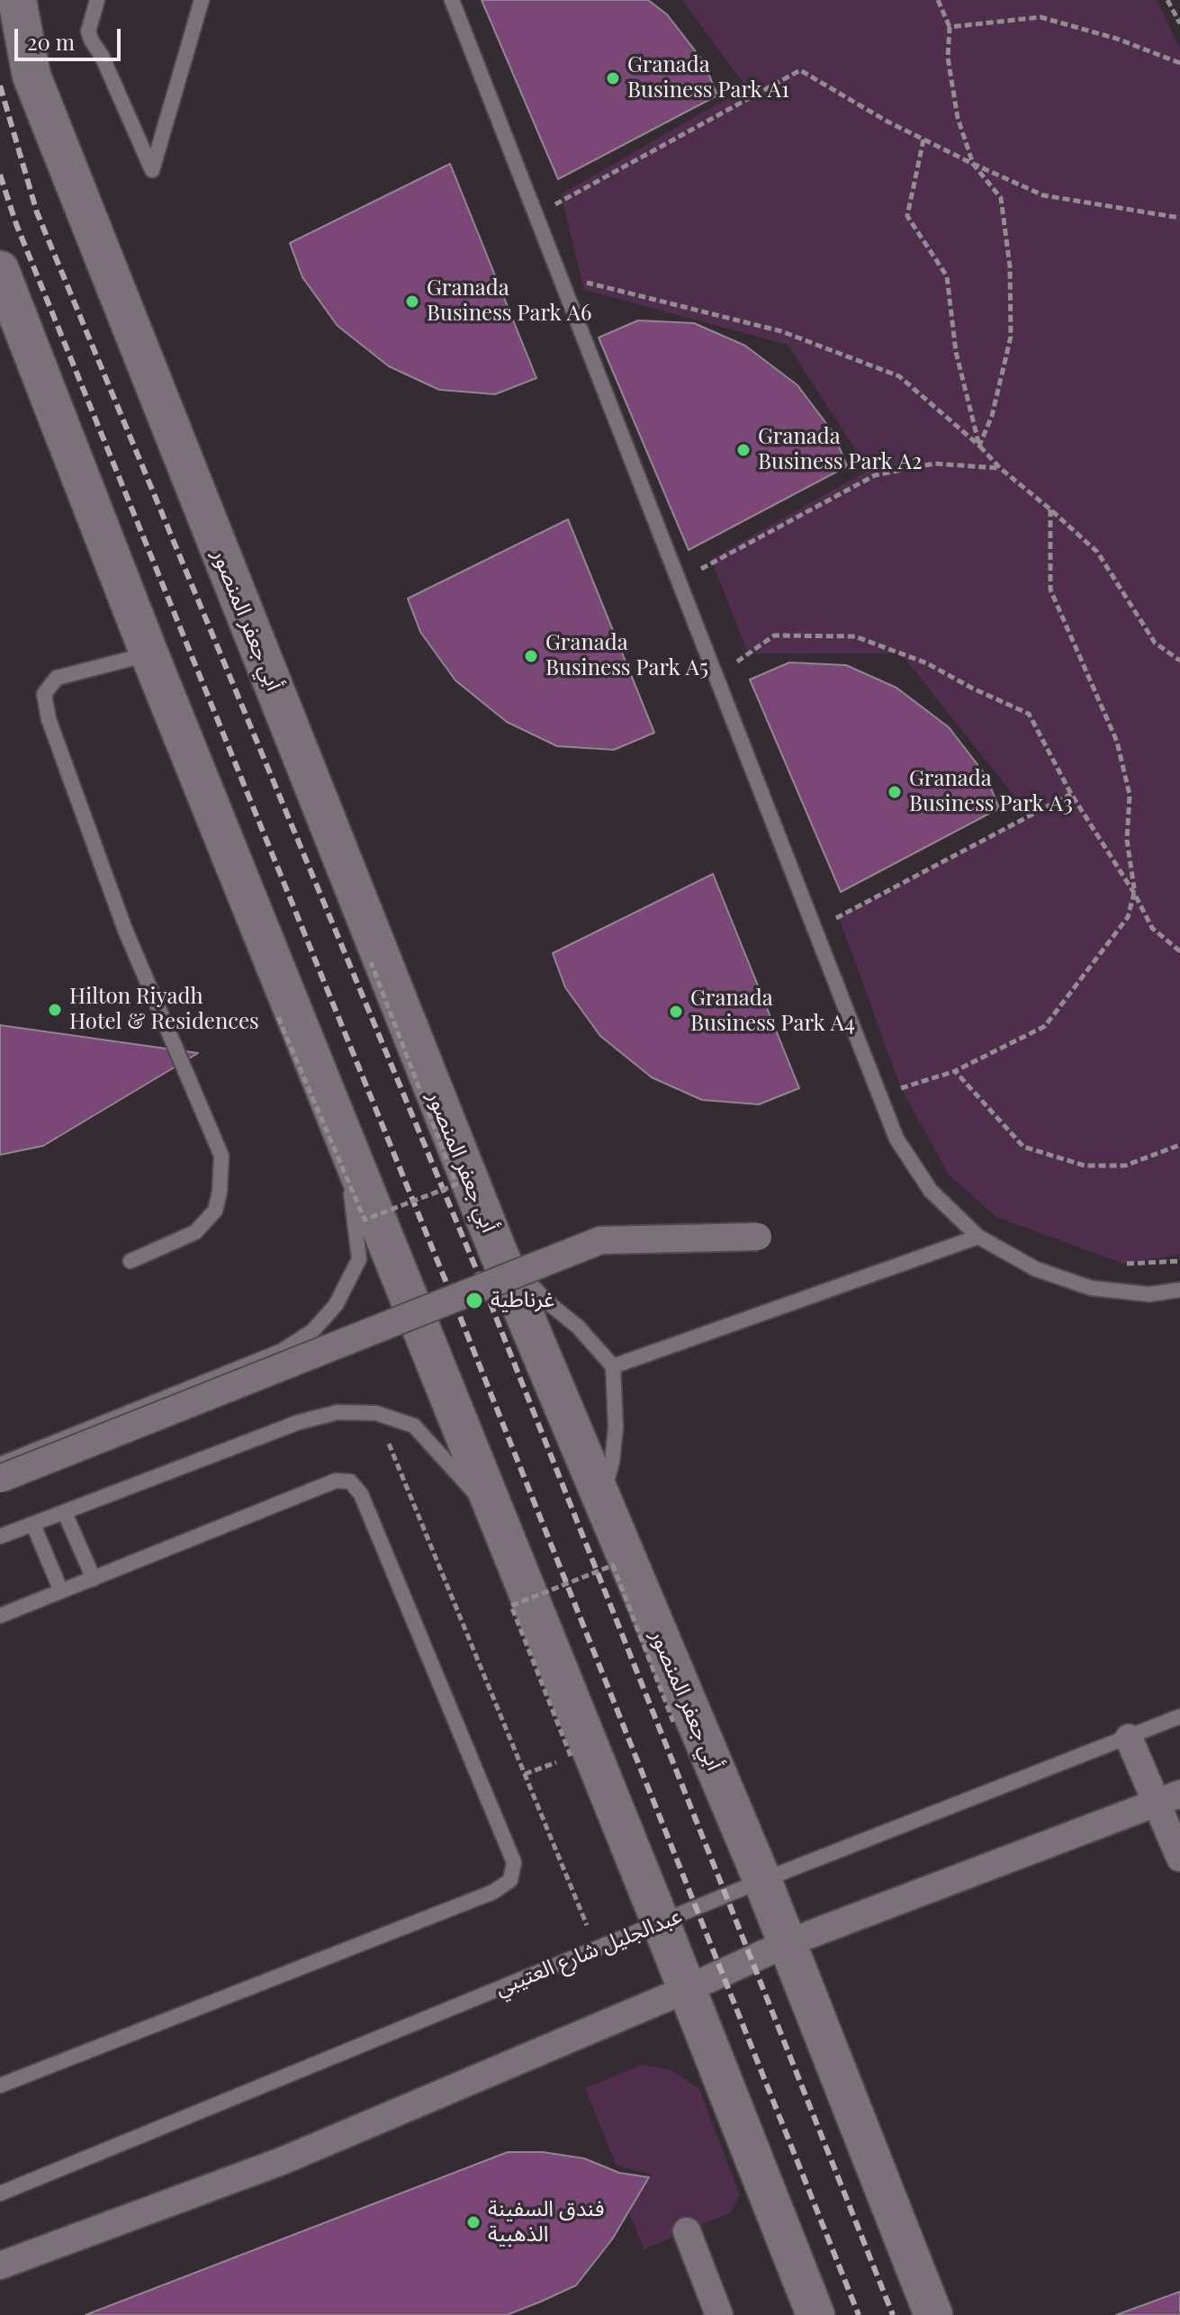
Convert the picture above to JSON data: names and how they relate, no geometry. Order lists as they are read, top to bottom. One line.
{"streets":{"street":["أبي جعفر المنصور"],"lane":["عبدالجليل شارع العتيبي"]},"crossings":[["أبي جعفر المنصور","عبدالجليل شارع العتيبي"]],"places":["Granada Business Park A1","Granada Business Park A6","Granada Business Park A2","Granada Business Park A5","Granada Business Park A3","Hilton Riyadh Hotel & Residences","Granada Business Park A4","غرناطية","فندق السفينة الذهبية"],"scale_bar":"20 m"}
